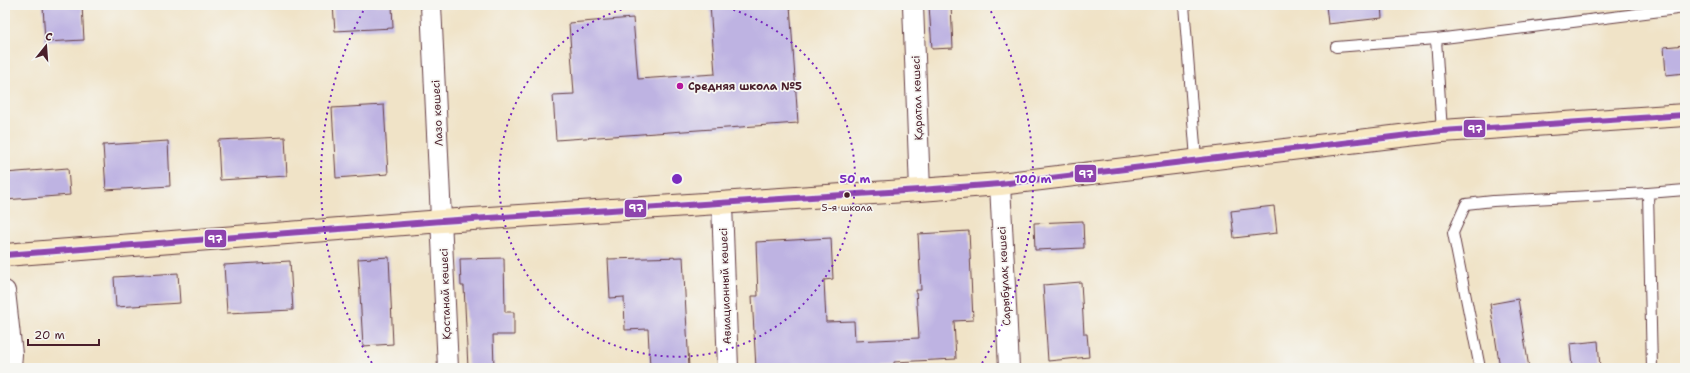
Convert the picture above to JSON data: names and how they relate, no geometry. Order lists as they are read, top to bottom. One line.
{"streets":{"street":["Қаратал көшесі","Лазо көшесі","Сарыбұлақ көшесі","Авиационный көшесі","Қостанай көшесі"]},"crossings":[["Лазо көшесі","Қостанай көшесі"]],"places":["Средняя школа №5","5-я школа"],"lines":["transit line 97"],"scale_bar":"20 m","north":"top","rings":["50 m","100 m"]}
